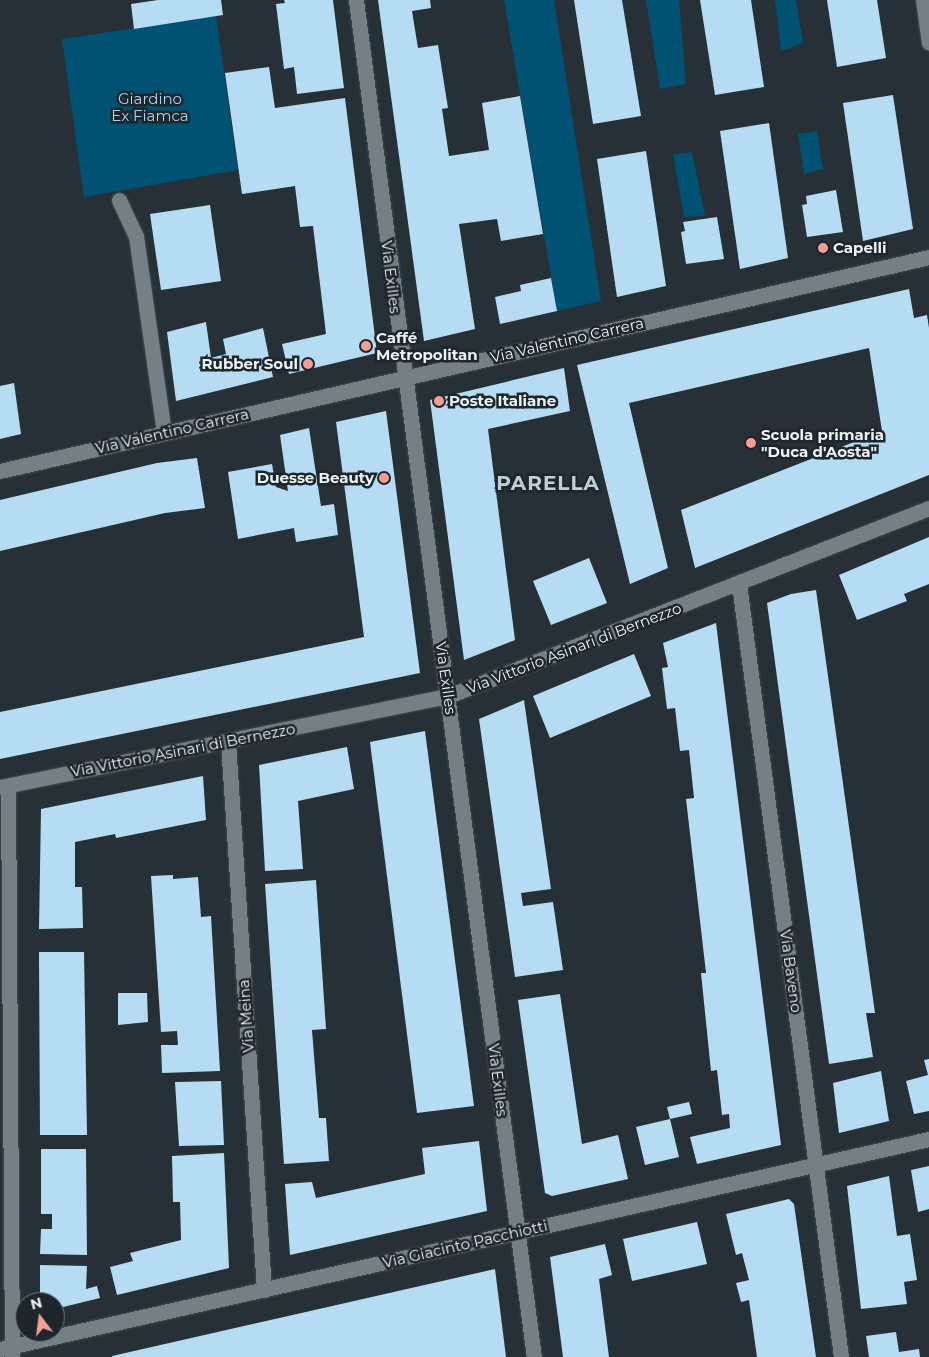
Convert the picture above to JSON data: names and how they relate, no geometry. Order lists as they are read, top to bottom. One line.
{"streets":{"street":["Via Exilles","Via Valentino Carrera","Via Vittorio Asinari di Bernezzo","Via Baveno","Via Meina","Via Giacinto Pacchiotti"]},"crossings":[["Via Exilles","Via Valentino Carrera"],["Via Exilles","Via Vittorio Asinari di Bernezzo"],["Via Exilles","Via Giacinto Pacchiotti"],["Via Vittorio Asinari di Bernezzo","Via Baveno"],["Via Vittorio Asinari di Bernezzo","Via Meina"],["Via Baveno","Via Giacinto Pacchiotti"],["Via Meina","Via Giacinto Pacchiotti"]],"districts":["PARELLA"],"parks":["Giardino Ex Fiamca"],"places":["Capelli","Caffé Metropolitan","Rubber Soul","Poste Italiane","Scuola primaria \"Duca d'Aosta\"","Duesse Beauty"],"north":"top"}
